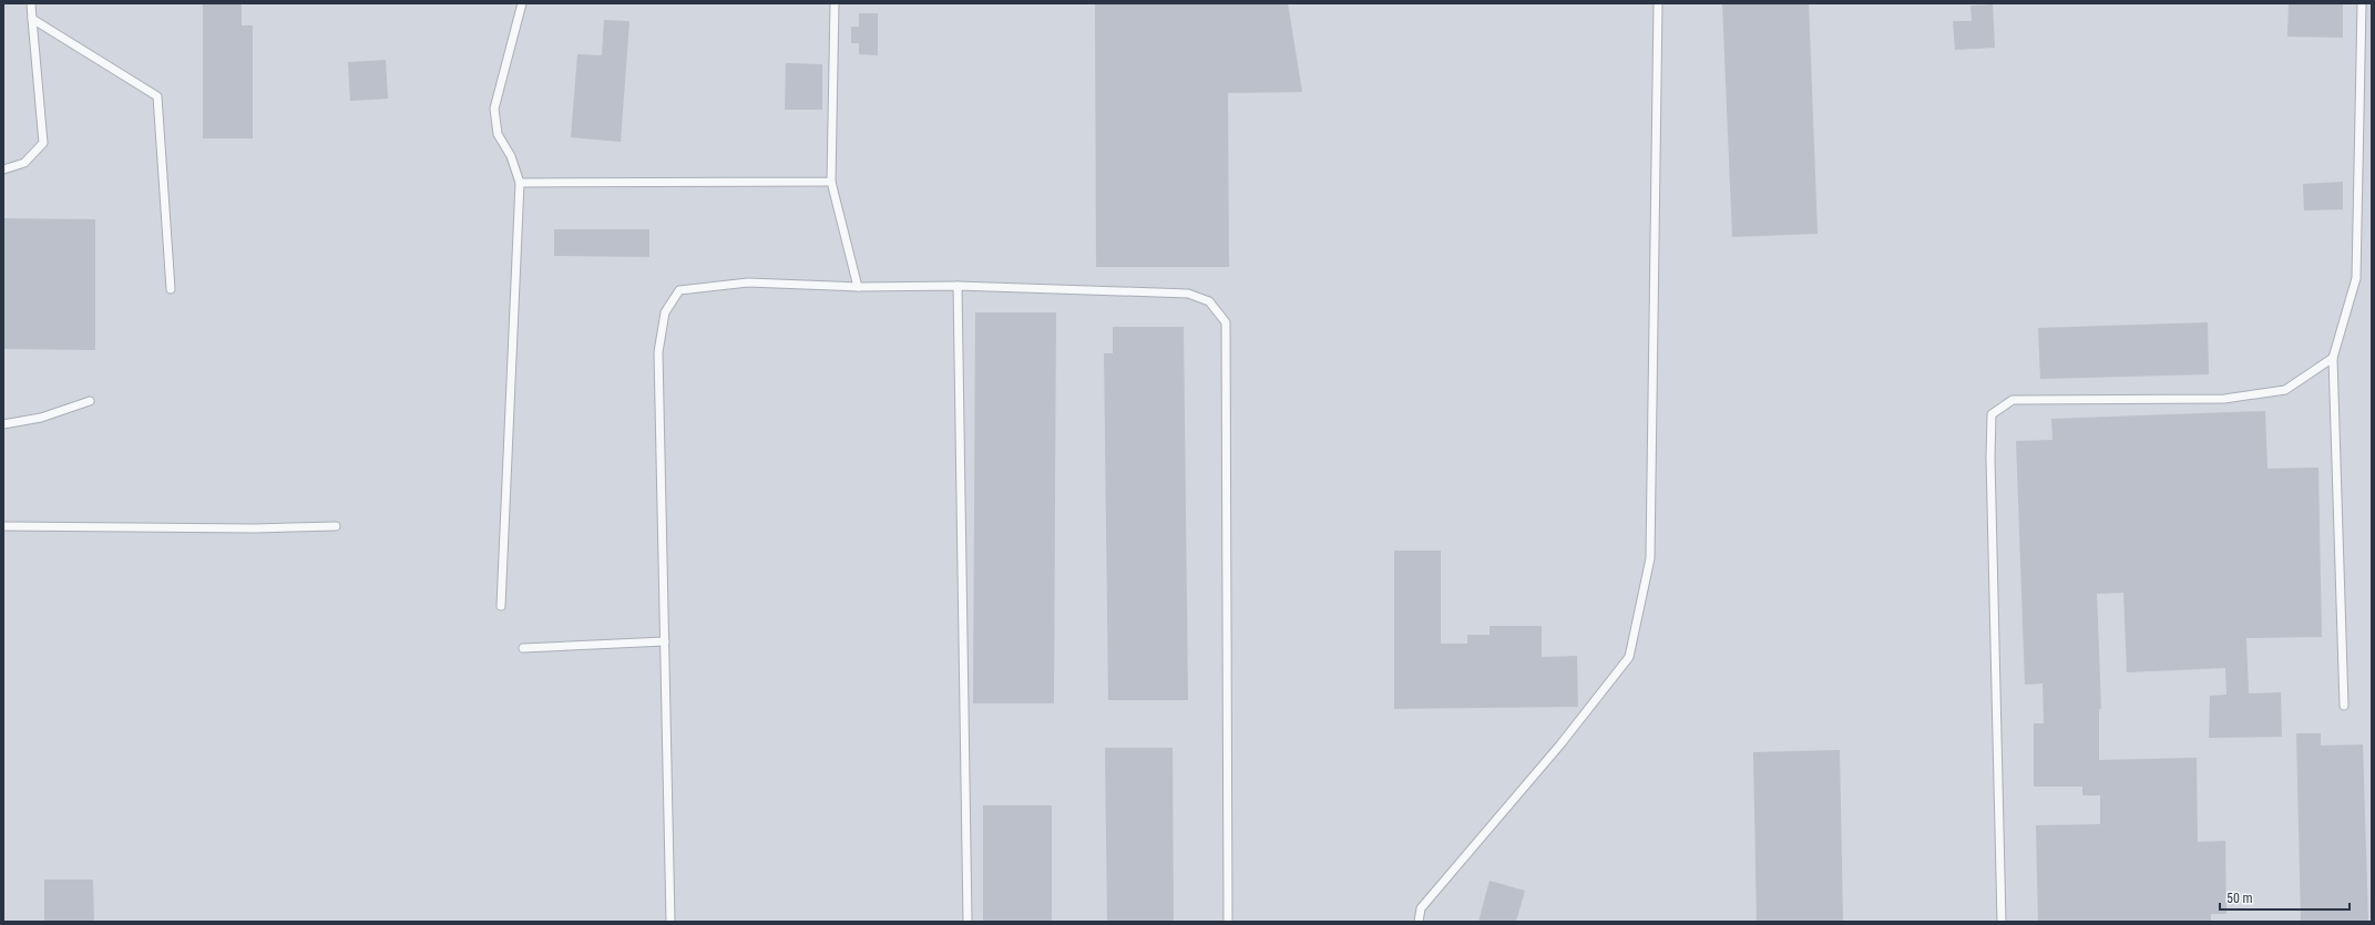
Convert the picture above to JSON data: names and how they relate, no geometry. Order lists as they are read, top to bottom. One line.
{"scale_bar":"50 m"}
